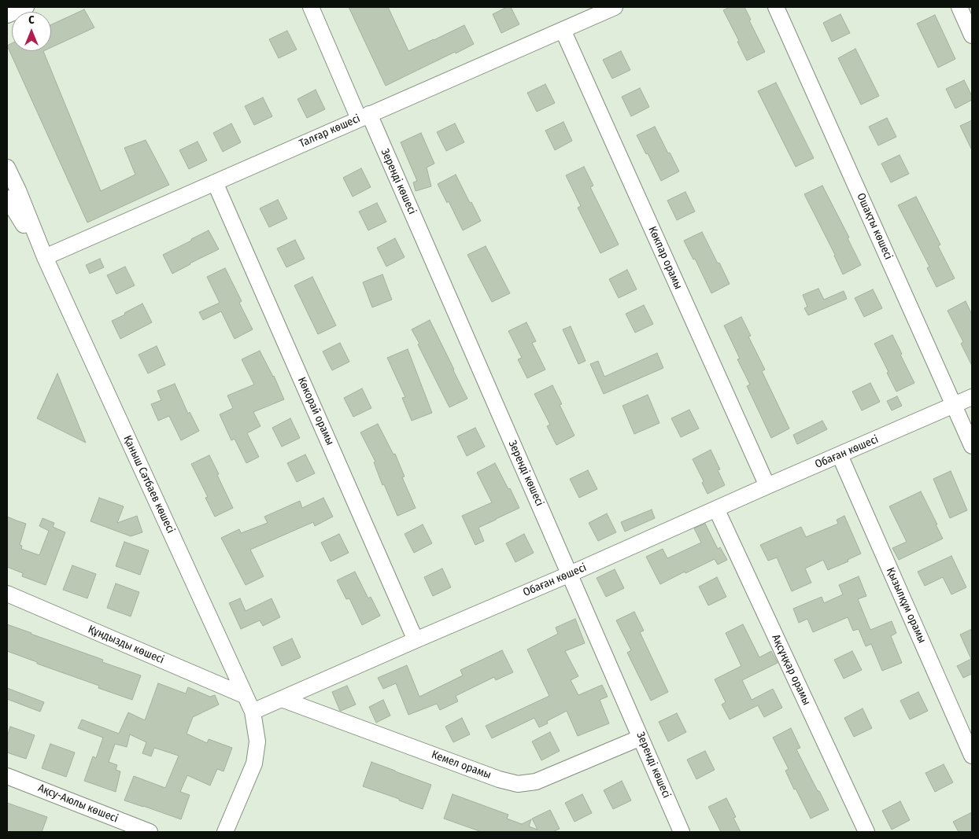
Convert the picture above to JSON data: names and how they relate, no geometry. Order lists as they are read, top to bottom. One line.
{"streets":{"street":["Талғар көшесі","Зеренді көшесі","Ошақты көшесі","Көкпар орамы","Көкорай орамы","Обаған көшесі","Қаныш Сәтбаев көшесі","Қызылқұм орамы","Құндызды көшесі","Ақсұңқар орамы","Кемел орамы","Ақсу-Аюлы көшесі"]},"crossings":[["Талғар көшесі","Зеренді көшесі"],["Талғар көшесі","Көкпар орамы"],["Талғар көшесі","Көкорай орамы"],["Талғар көшесі","Қаныш Сәтбаев көшесі"],["Зеренді көшесі","Обаған көшесі"],["Зеренді көшесі","Кемел орамы"],["Ошақты көшесі","Обаған көшесі"],["Көкпар орамы","Обаған көшесі"],["Көкорай орамы","Обаған көшесі"],["Обаған көшесі","Қаныш Сәтбаев көшесі"],["Обаған көшесі","Қызылқұм орамы"],["Обаған көшесі","Ақсұңқар орамы"],["Обаған көшесі","Кемел орамы"],["Қаныш Сәтбаев көшесі","Құндызды көшесі"]],"north":"top"}
